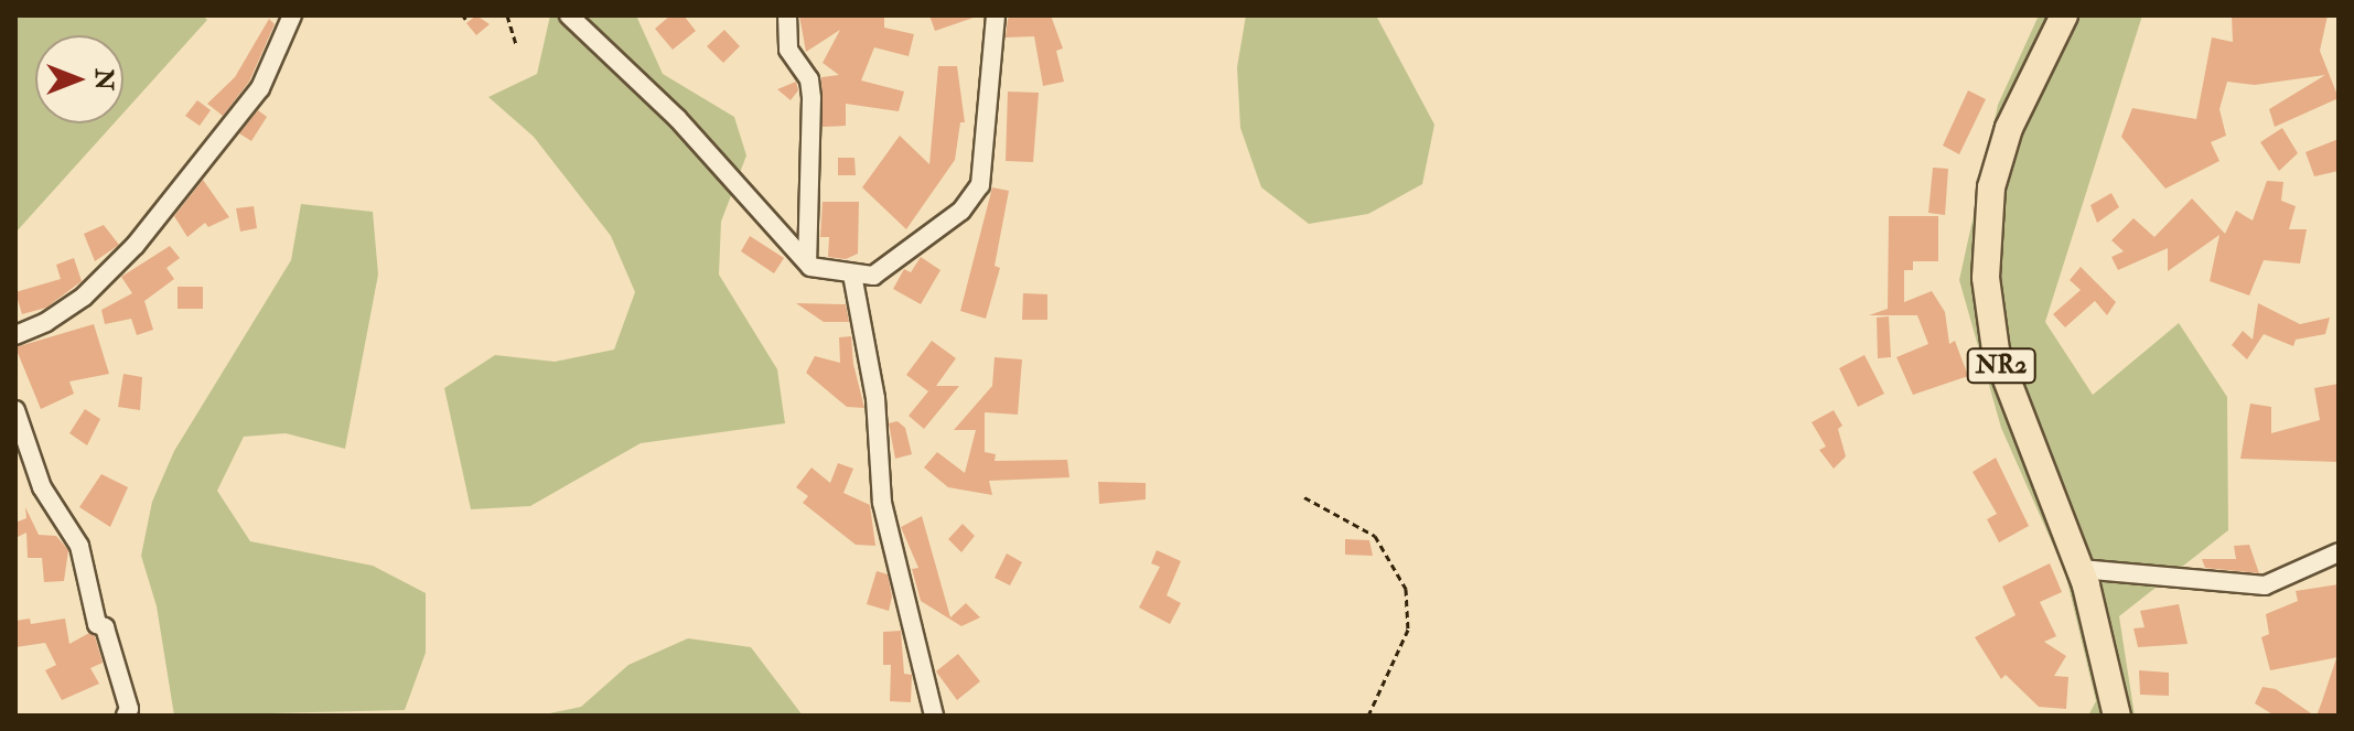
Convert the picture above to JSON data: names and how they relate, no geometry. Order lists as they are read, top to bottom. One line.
{"streets":{"highway":["NR2"]},"north":"right"}
